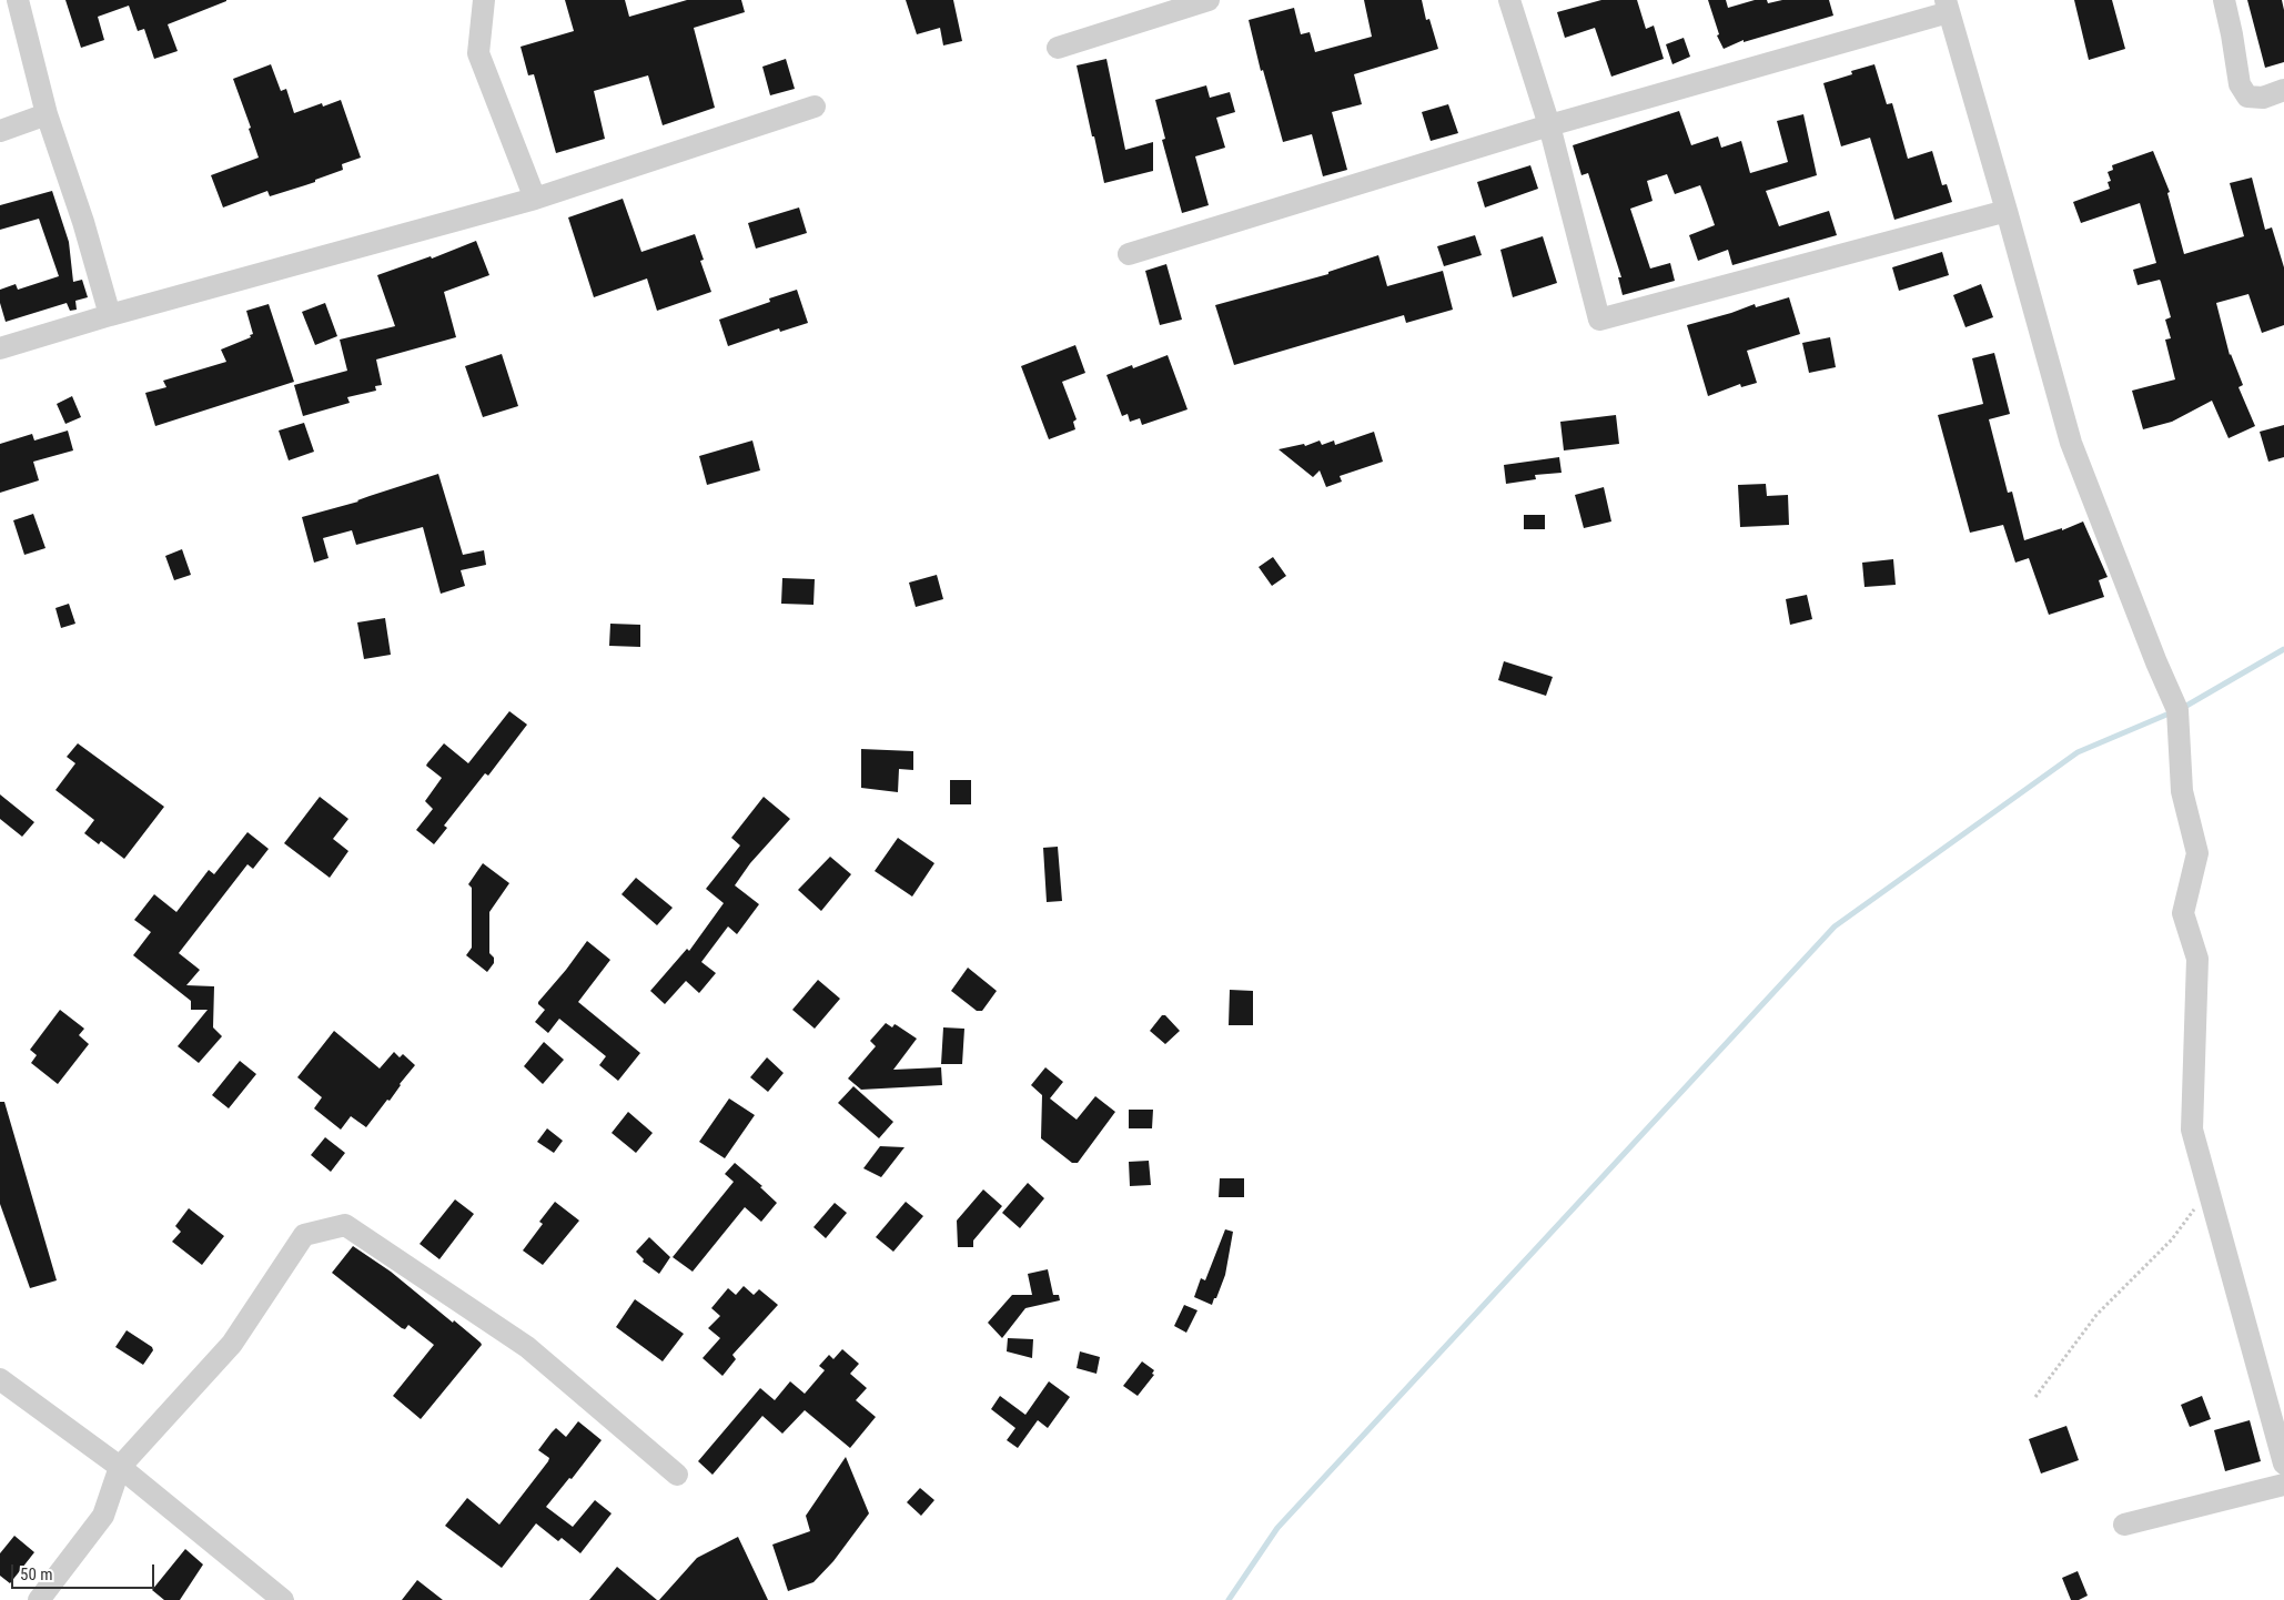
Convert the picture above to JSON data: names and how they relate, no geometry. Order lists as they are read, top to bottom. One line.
{"scale_bar":"50 m"}
